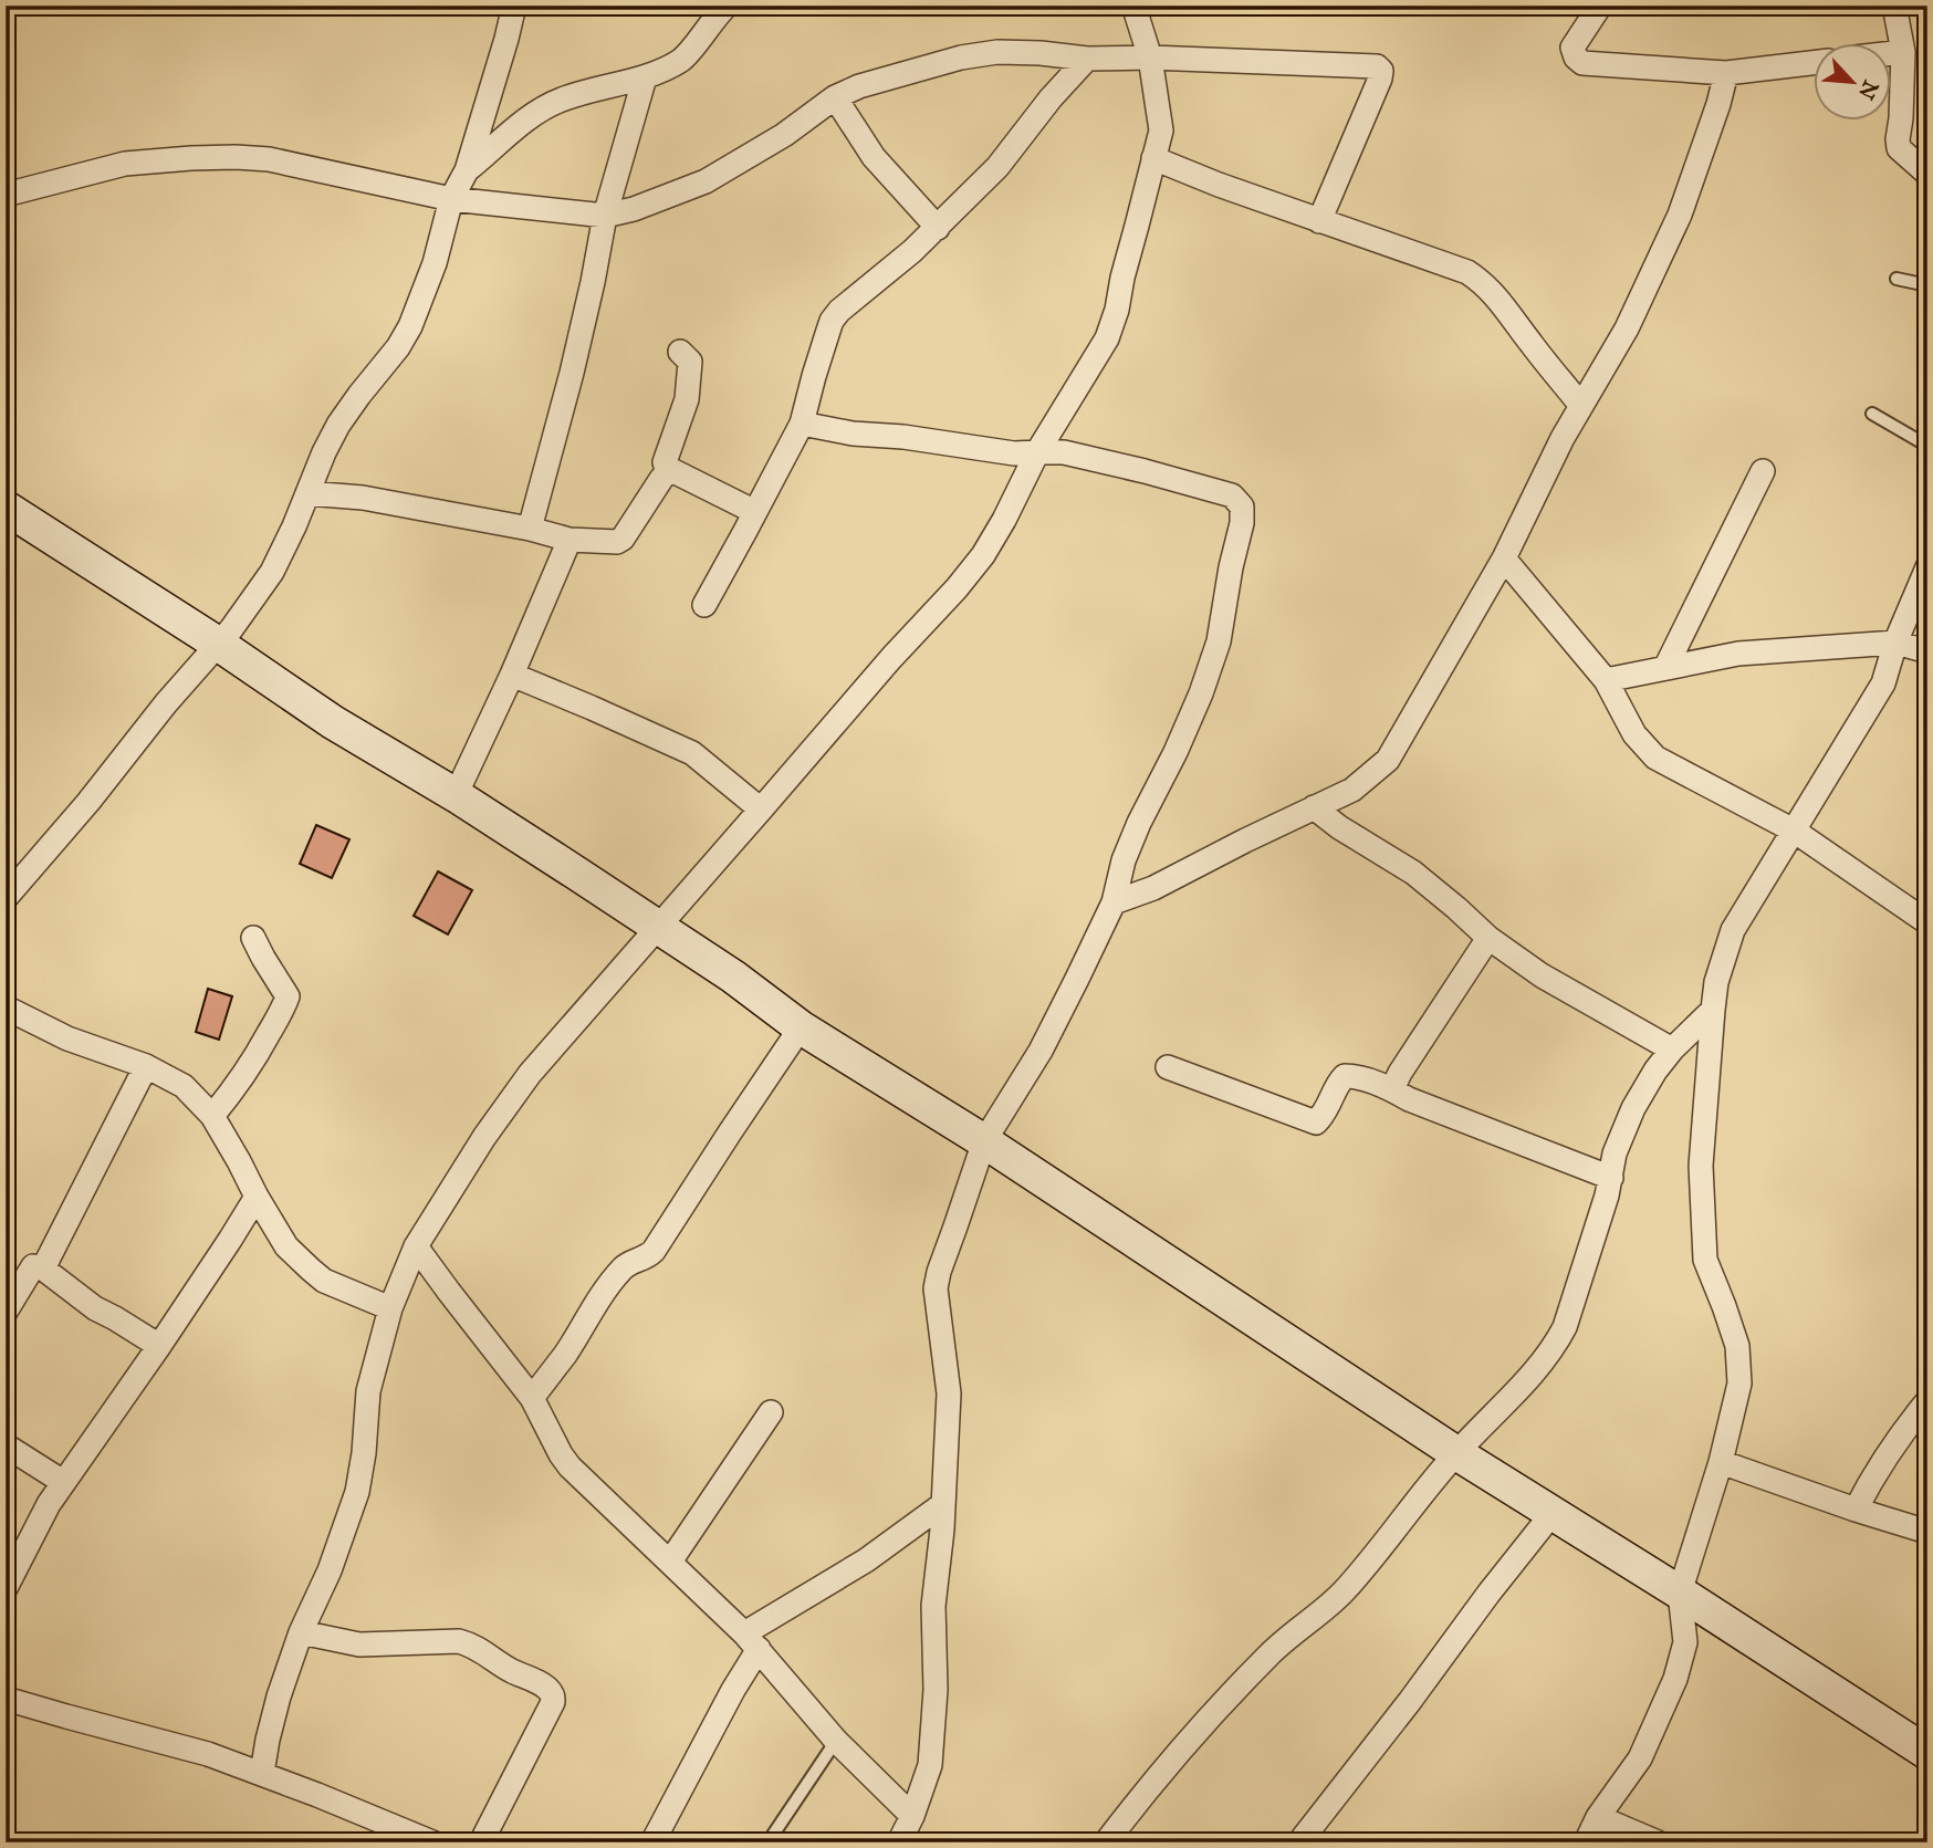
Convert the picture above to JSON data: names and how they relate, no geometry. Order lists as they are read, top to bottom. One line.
{"north":"bottom right"}
